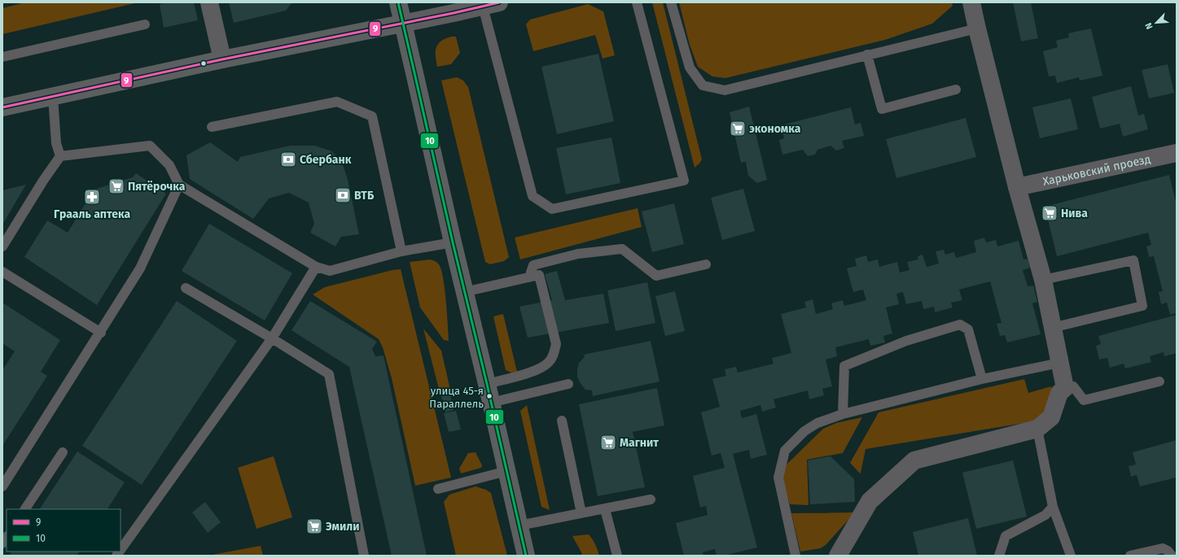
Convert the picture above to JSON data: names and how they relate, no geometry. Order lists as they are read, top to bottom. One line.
{"streets":{"street":["Харьковский проезд"]},"places":{"supermarket":["экономка","Пятёрочка","Нива","Магнит","Эмили"],"bank":["Сбербанк","ВТБ"],"pharmacy":["Грааль аптека"],"other":["улица 45-я Параллель"]},"lines":["transit line 9","transit line 10"],"legend":["9","10"],"north":"bottom left"}
